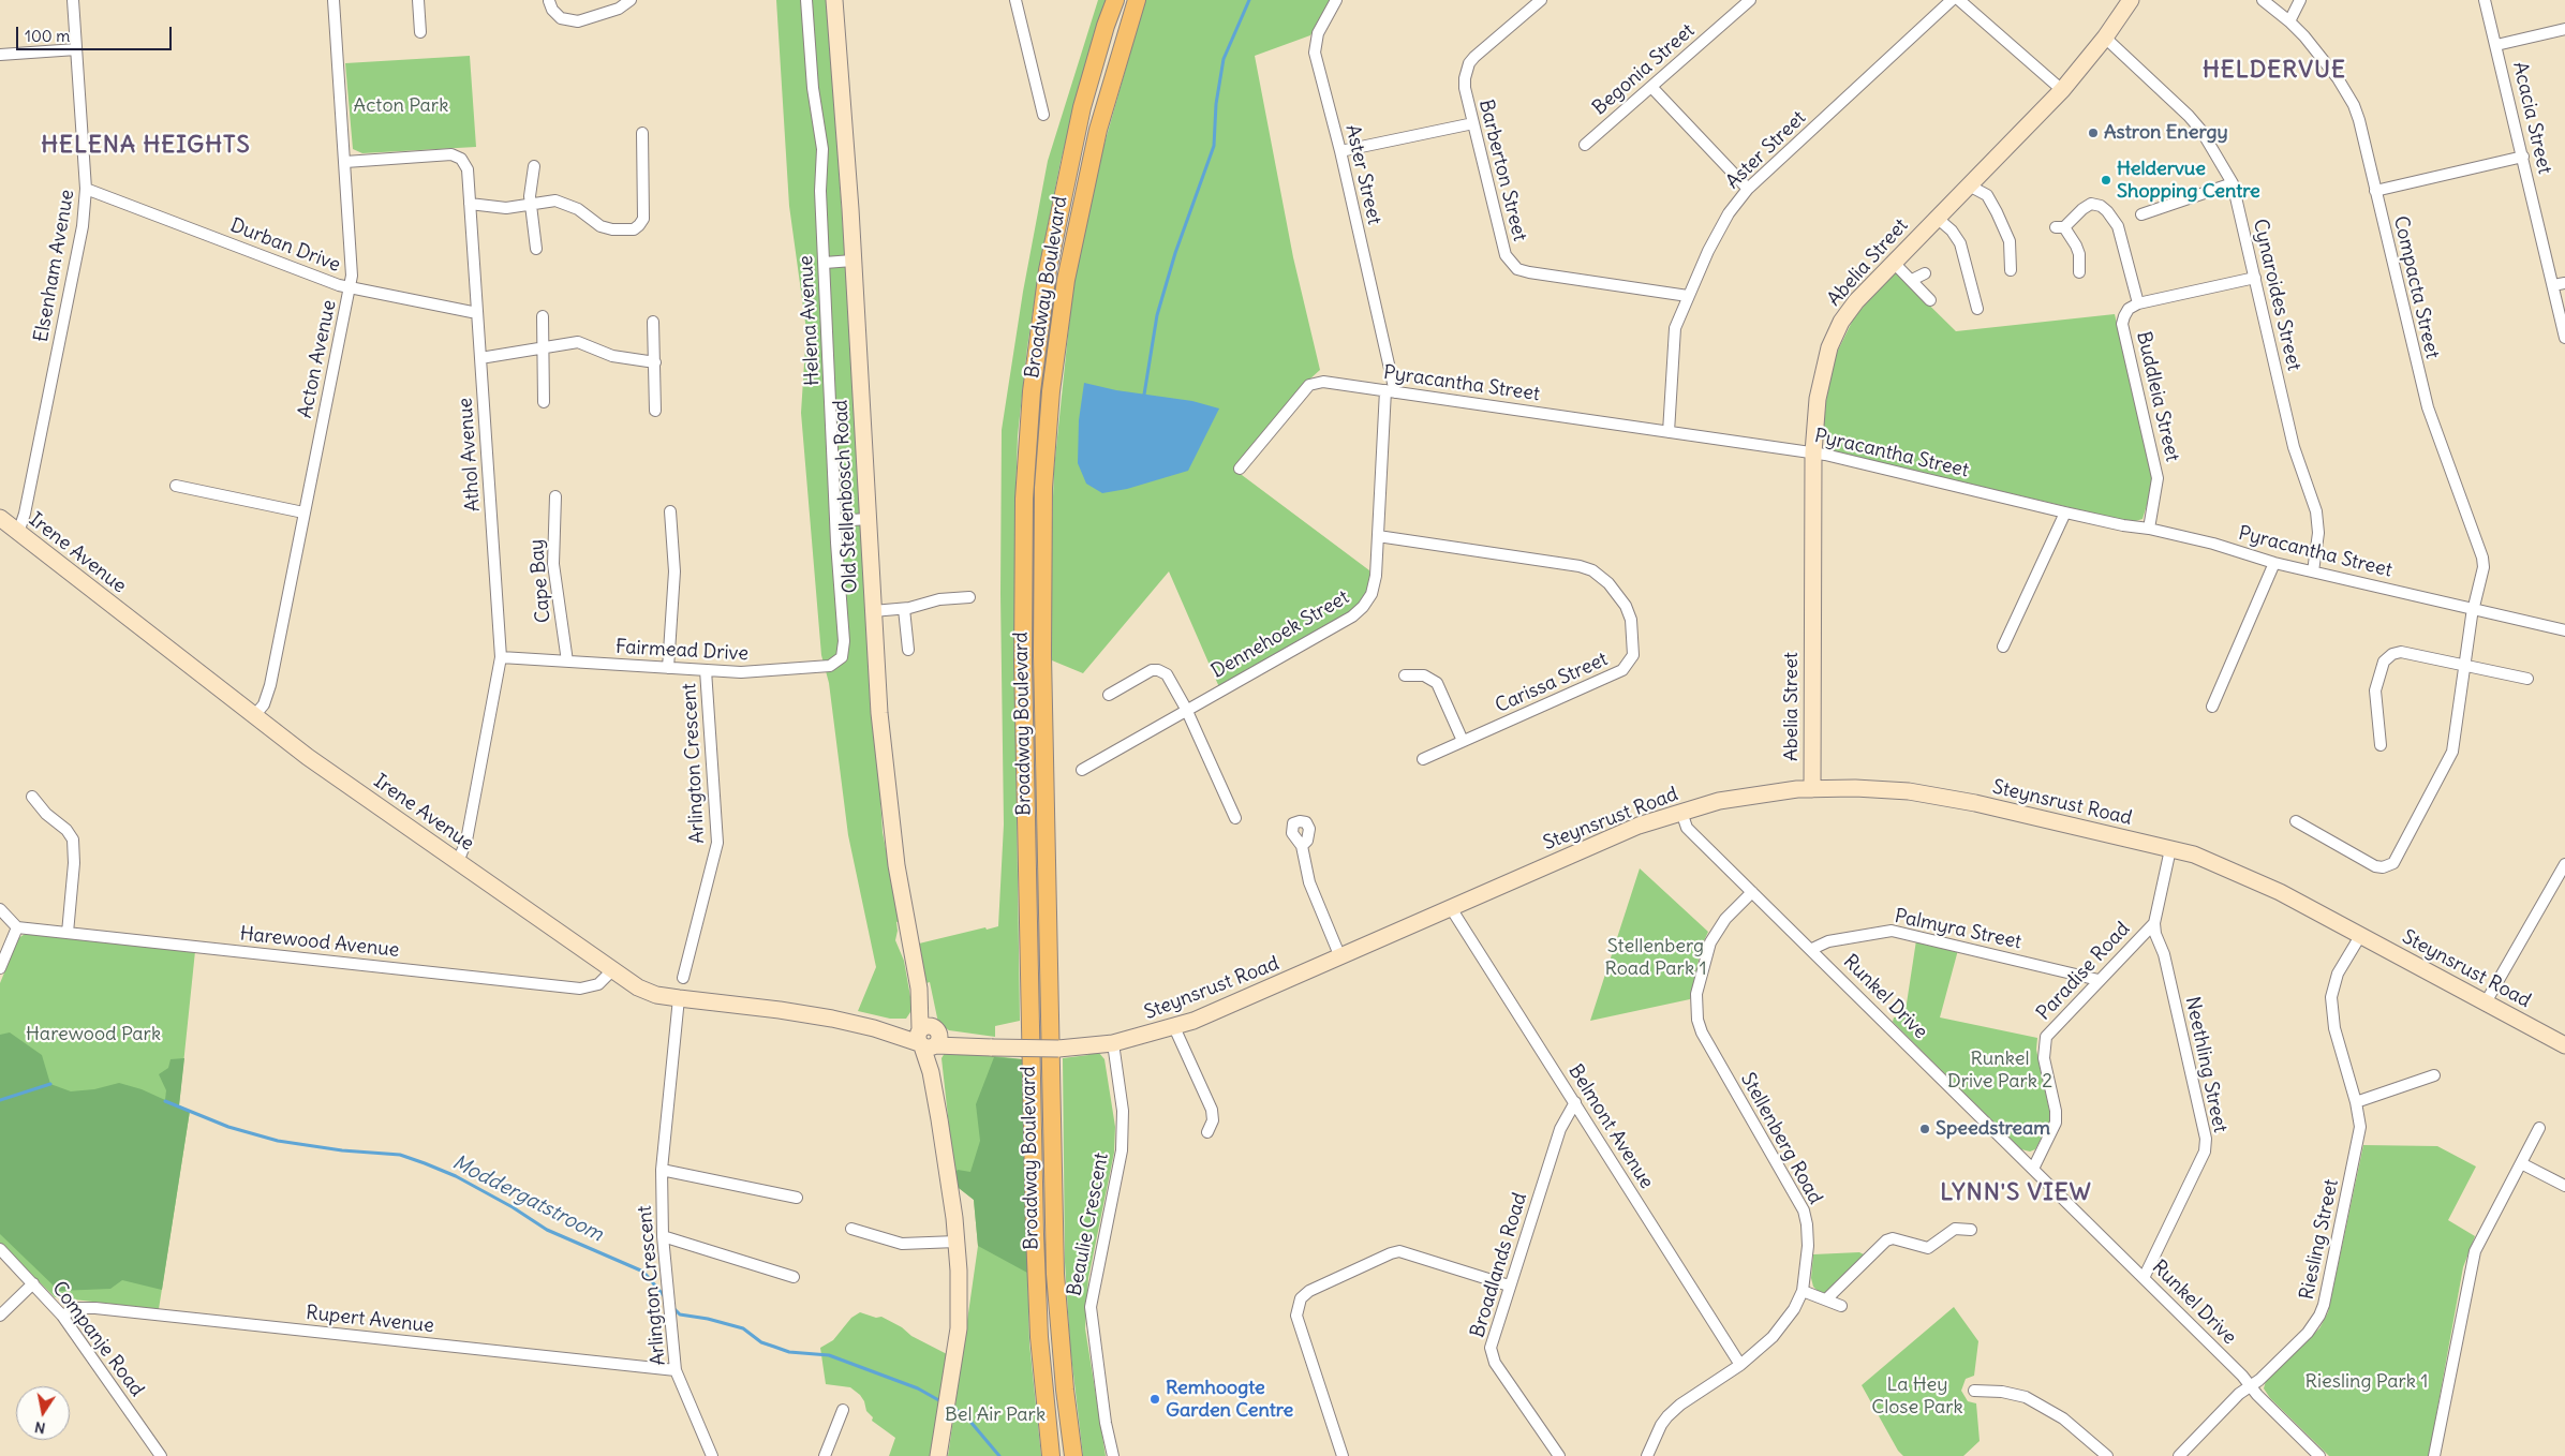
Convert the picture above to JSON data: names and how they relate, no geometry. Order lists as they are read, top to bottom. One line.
{"streets":{"main road":["Broadway Boulevard"],"street":["Begonia Street","Acacia Street","Aster Street","Barberton Street","Durban Drive","Abelia Street","Elsenham Avenue","Compacta Street","Cynaroides Street","Helena Avenue","Acton Avenue","Pyracantha Street","Buddleia Street","Athol Avenue","Old Stellenbosch Road","Irene Avenue","Cape Bay","Dennehoek Street","Fairmead Drive","Carissa Street","Arlington Crescent","Steynsrust Road","Palmyra Street","Harewood Avenue","Paradise Road","Runkel Drive","Neethling Street","Belmont Avenue","Stellenberg Road","Beaulie Crescent","Riesling Street","Broadlands Road","Rupert Avenue","Companje Road"]},"crossings":[["Aster Street","Barberton Street"],["Aster Street","Pyracantha Street"],["Aster Street","Dennehoek Street"],["Durban Drive","Elsenham Avenue"],["Durban Drive","Acton Avenue"],["Durban Drive","Athol Avenue"],["Abelia Street","Cynaroides Street"],["Abelia Street","Pyracantha Street"],["Abelia Street","Steynsrust Road"],["Elsenham Avenue","Irene Avenue"],["Compacta Street","Pyracantha Street"],["Cynaroides Street","Pyracantha Street"],["Helena Avenue","Fairmead Drive"],["Acton Avenue","Athol Avenue"],["Acton Avenue","Irene Avenue"],["Pyracantha Street","Buddleia Street"],["Pyracantha Street","Dennehoek Street"],["Athol Avenue","Irene Avenue"],["Athol Avenue","Fairmead Drive"],["Old Stellenbosch Road","Irene Avenue"],["Old Stellenbosch Road","Steynsrust Road"],["Irene Avenue","Arlington Crescent"],["Irene Avenue","Steynsrust Road"],["Irene Avenue","Harewood Avenue"],["Cape Bay","Fairmead Drive"],["Dennehoek Street","Carissa Street"],["Fairmead Drive","Arlington Crescent"],["Arlington Crescent","Rupert Avenue"],["Steynsrust Road","Runkel Drive"],["Steynsrust Road","Belmont Avenue"],["Steynsrust Road","Beaulie Crescent"],["Steynsrust Road","Riesling Street"],["Palmyra Street","Paradise Road"],["Palmyra Street","Runkel Drive"],["Paradise Road","Runkel Drive"],["Paradise Road","Neethling Street"],["Runkel Drive","Neethling Street"],["Runkel Drive","Stellenberg Road"],["Runkel Drive","Riesling Street"],["Belmont Avenue","Stellenberg Road"],["Belmont Avenue","Broadlands Road"],["Rupert Avenue","Companje Road"]],"districts":["HELDERVUE","HELENA HEIGHTS","LYNN'S VIEW"],"water":["Moddergatstroom"],"parks":["Acton Park","Stellenberg Road Park 1","Harewood Park","Runkel Drive Park 2","Riesling Park 1","La Hey Close Park","Bel Air Park"],"places":["Astron Energy","Heldervue Shopping Centre","Speedstream","Remhoogte Garden Centre"],"scale_bar":"100 m","north":"bottom"}
